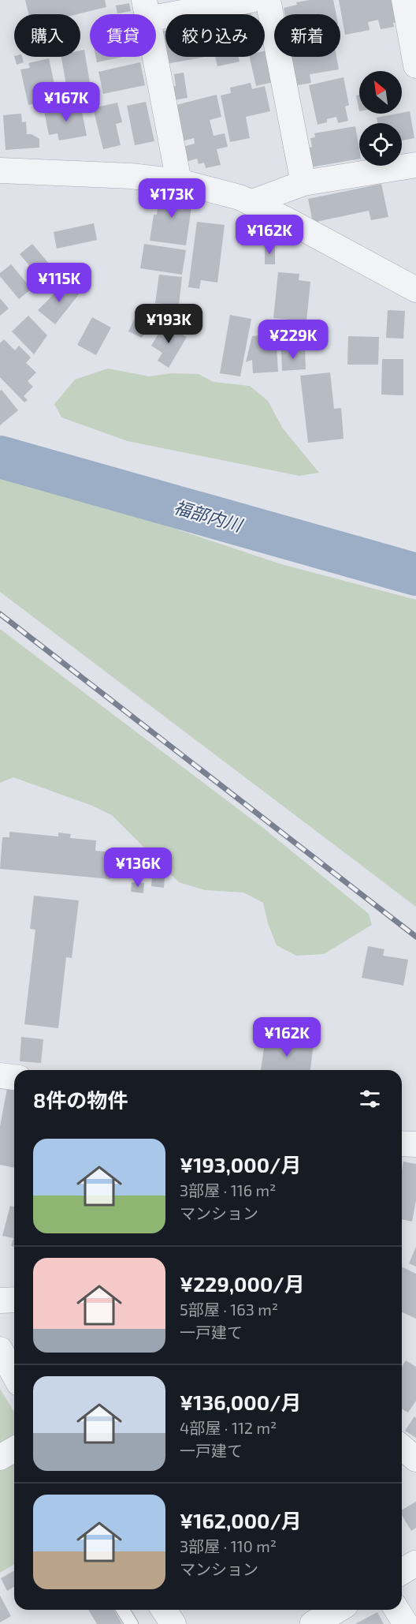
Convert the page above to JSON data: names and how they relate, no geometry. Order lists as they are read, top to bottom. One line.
{"water":["福部内川"],"north":"top left","page":{"chip":["購入","賃貸","絞り込み","新着"],"price":["¥167K","¥173K","¥162K","¥115K","¥193K","¥229K","¥136K","¥162K"],"heading":"8件の物件","list":[{"name":"¥193,000/月","note":"3部屋 · 116 m² · マンション"},{"name":"¥229,000/月","note":"5部屋 · 163 m² · 一戸建て"},{"name":"¥136,000/月","note":"4部屋 · 112 m² · 一戸建て"},{"name":"¥162,000/月","note":"3部屋 · 110 m² · マンション"}]}}
